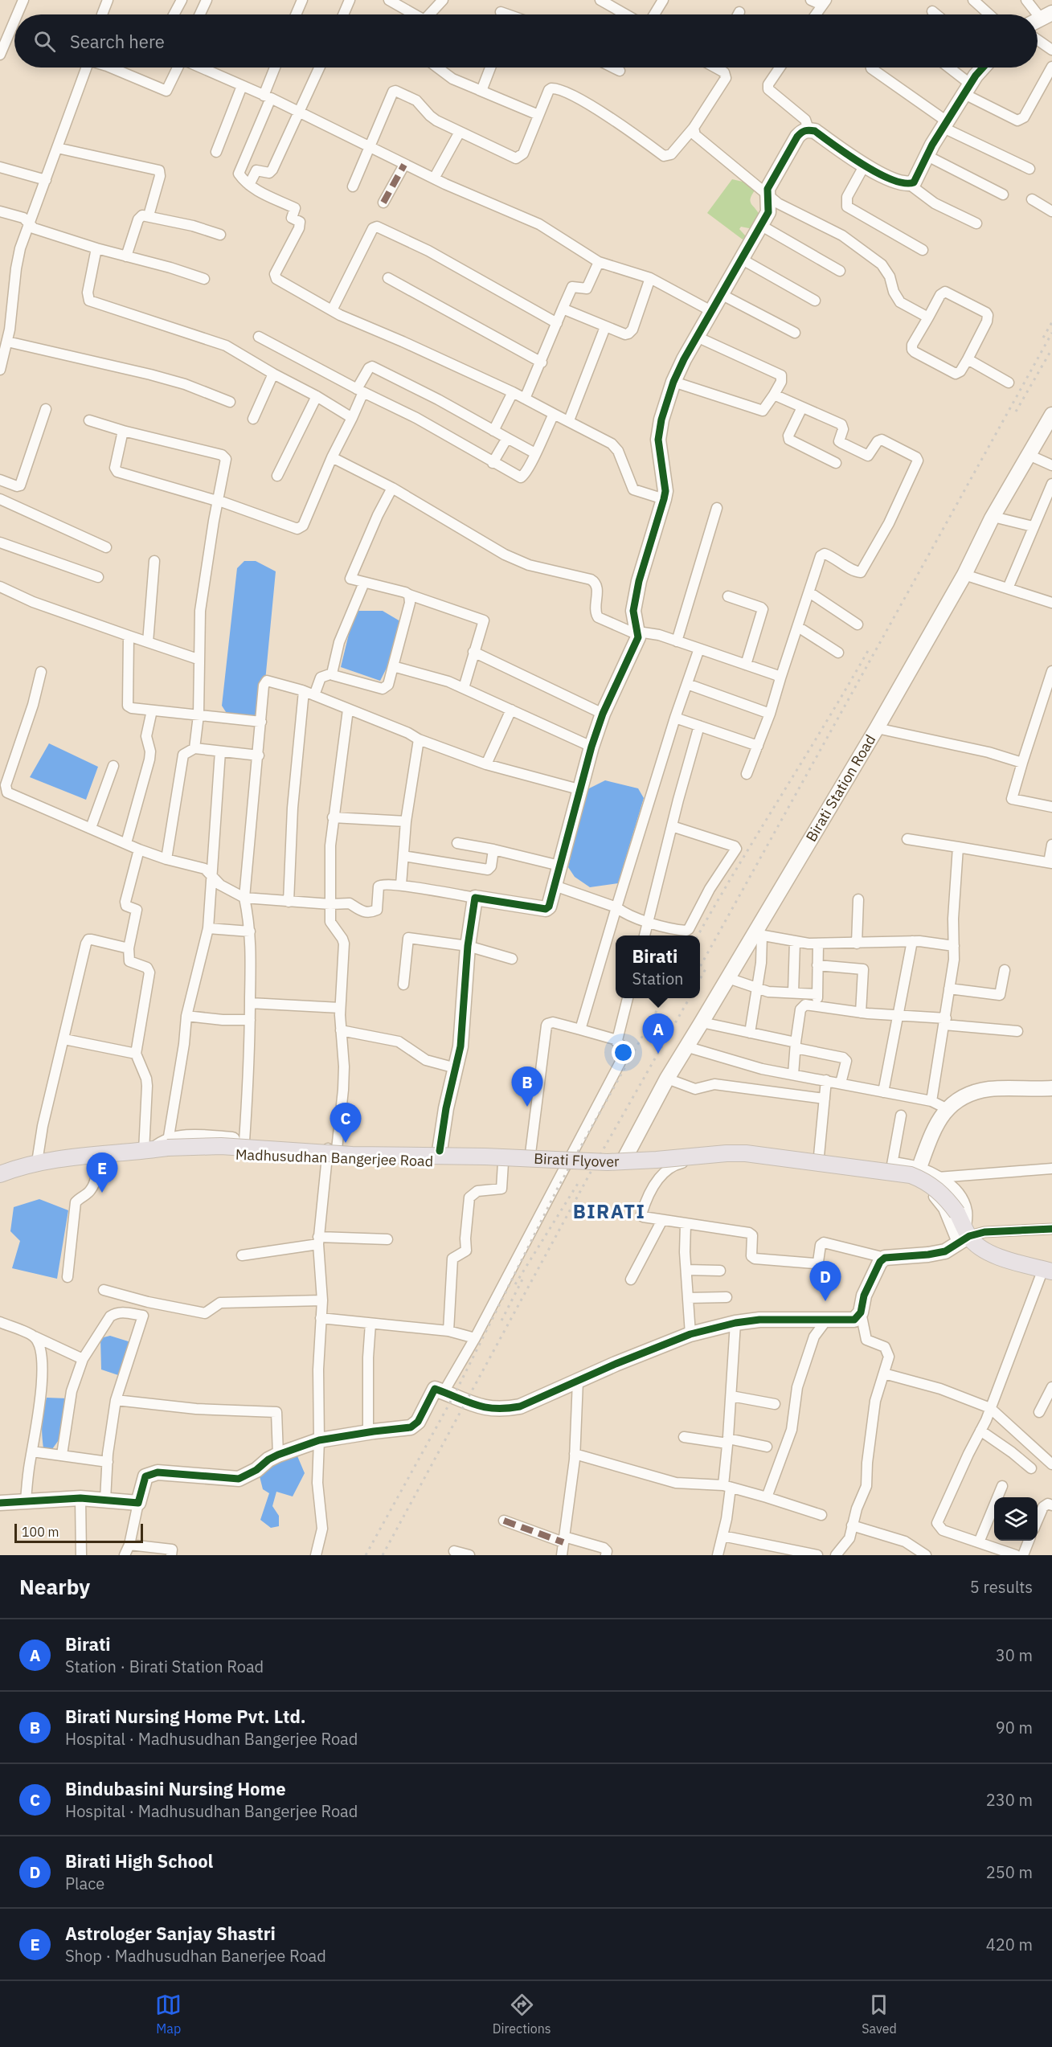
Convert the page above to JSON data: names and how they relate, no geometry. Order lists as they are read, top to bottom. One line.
{"streets":{"main road":["Madhusudhan Bangerjee Road","Birati Flyover"],"street":["Birati Station Road"]},"crossings":[["Birati Station Road","Madhusudhan Bangerjee Road"],["Madhusudhan Bangerjee Road","Birati Flyover"]],"districts":["BIRATI"],"scale_bar":"100 m","page":{"search":"Search here","popup":["Birati","Station"],"pins":["A","B","C","E","D"],"scale":"100 m","heading":["Nearby","5 results"],"list":[{"mark":"A","name":"Birati","note":"Station · Birati Station Road","value":"30 m"},{"mark":"B","name":"Birati Nursing Home Pvt. Ltd.","note":"Hospital · Madhusudhan Bangerjee Road","value":"90 m"},{"mark":"C","name":"Bindubasini Nursing Home","note":"Hospital · Madhusudhan Bangerjee Road","value":"230 m"},{"mark":"D","name":"Birati High School","note":"Place","value":"250 m"},{"mark":"E","name":"Astrologer Sanjay Shastri","note":"Shop · Madhusudhan Banerjee Road","value":"420 m"}],"nav":["Map","Directions","Saved"]}}
